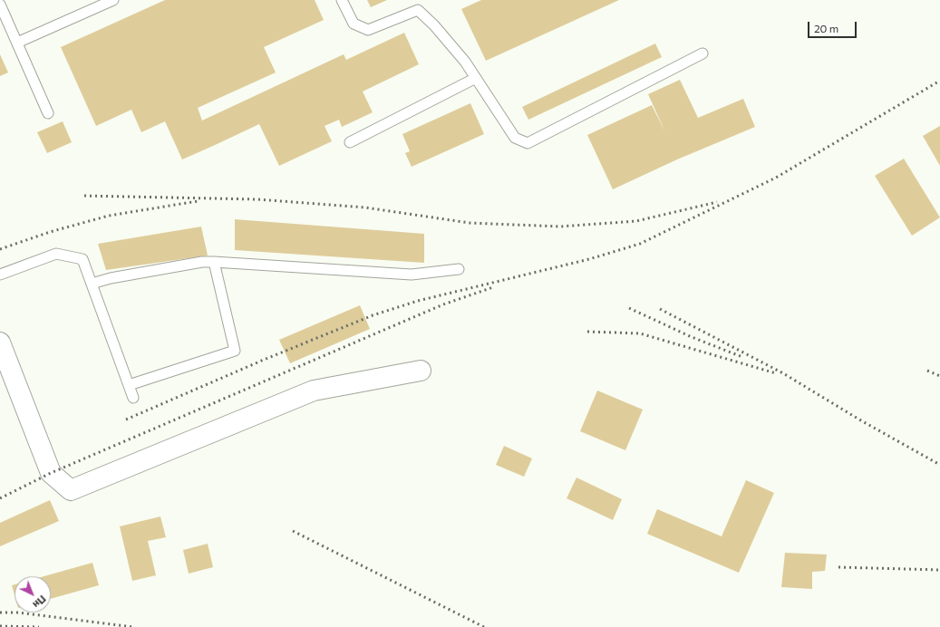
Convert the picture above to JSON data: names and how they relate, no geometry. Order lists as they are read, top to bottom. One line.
{"scale_bar":"20 m","north":"bottom right"}
